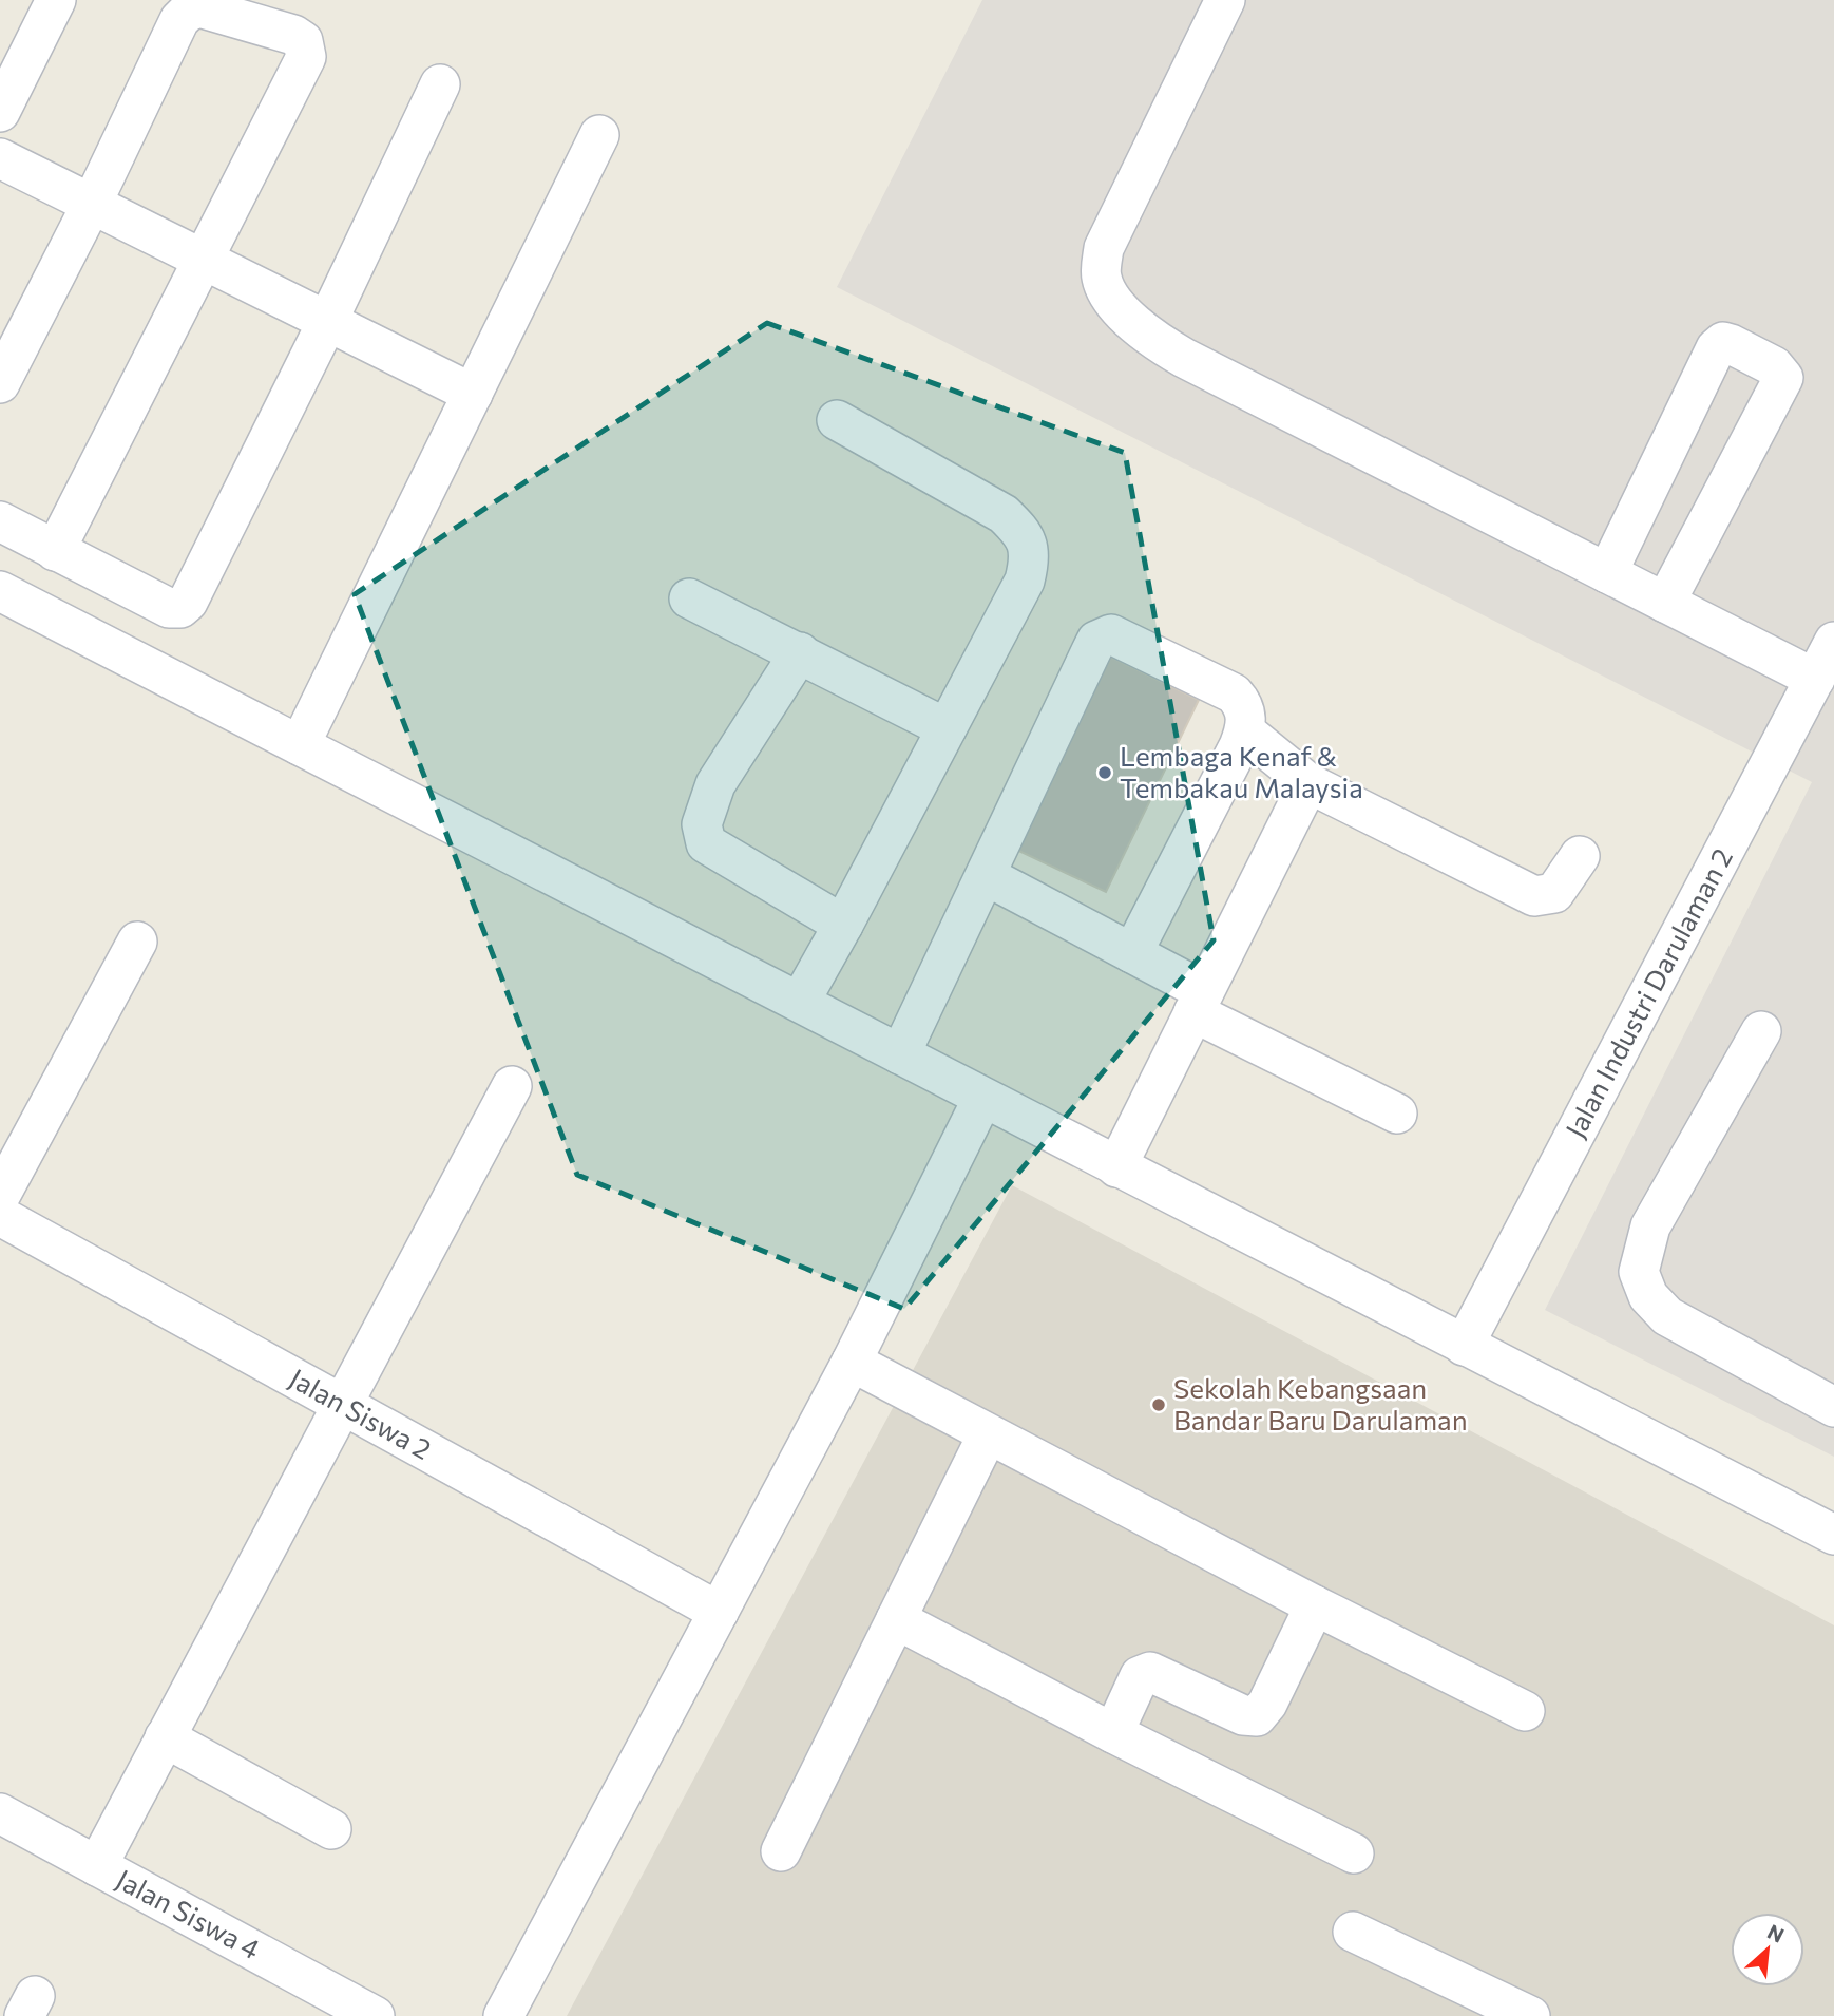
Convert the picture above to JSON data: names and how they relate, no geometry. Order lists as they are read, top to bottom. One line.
{"streets":{"street":["Jalan Industri Darulaman 2","Jalan Siswa 2","Jalan Siswa 4"]},"places":["Lembaga Kenaf & Tembakau Malaysia","Sekolah Kebangsaan Bandar Baru Darulaman"],"north":"top right"}
